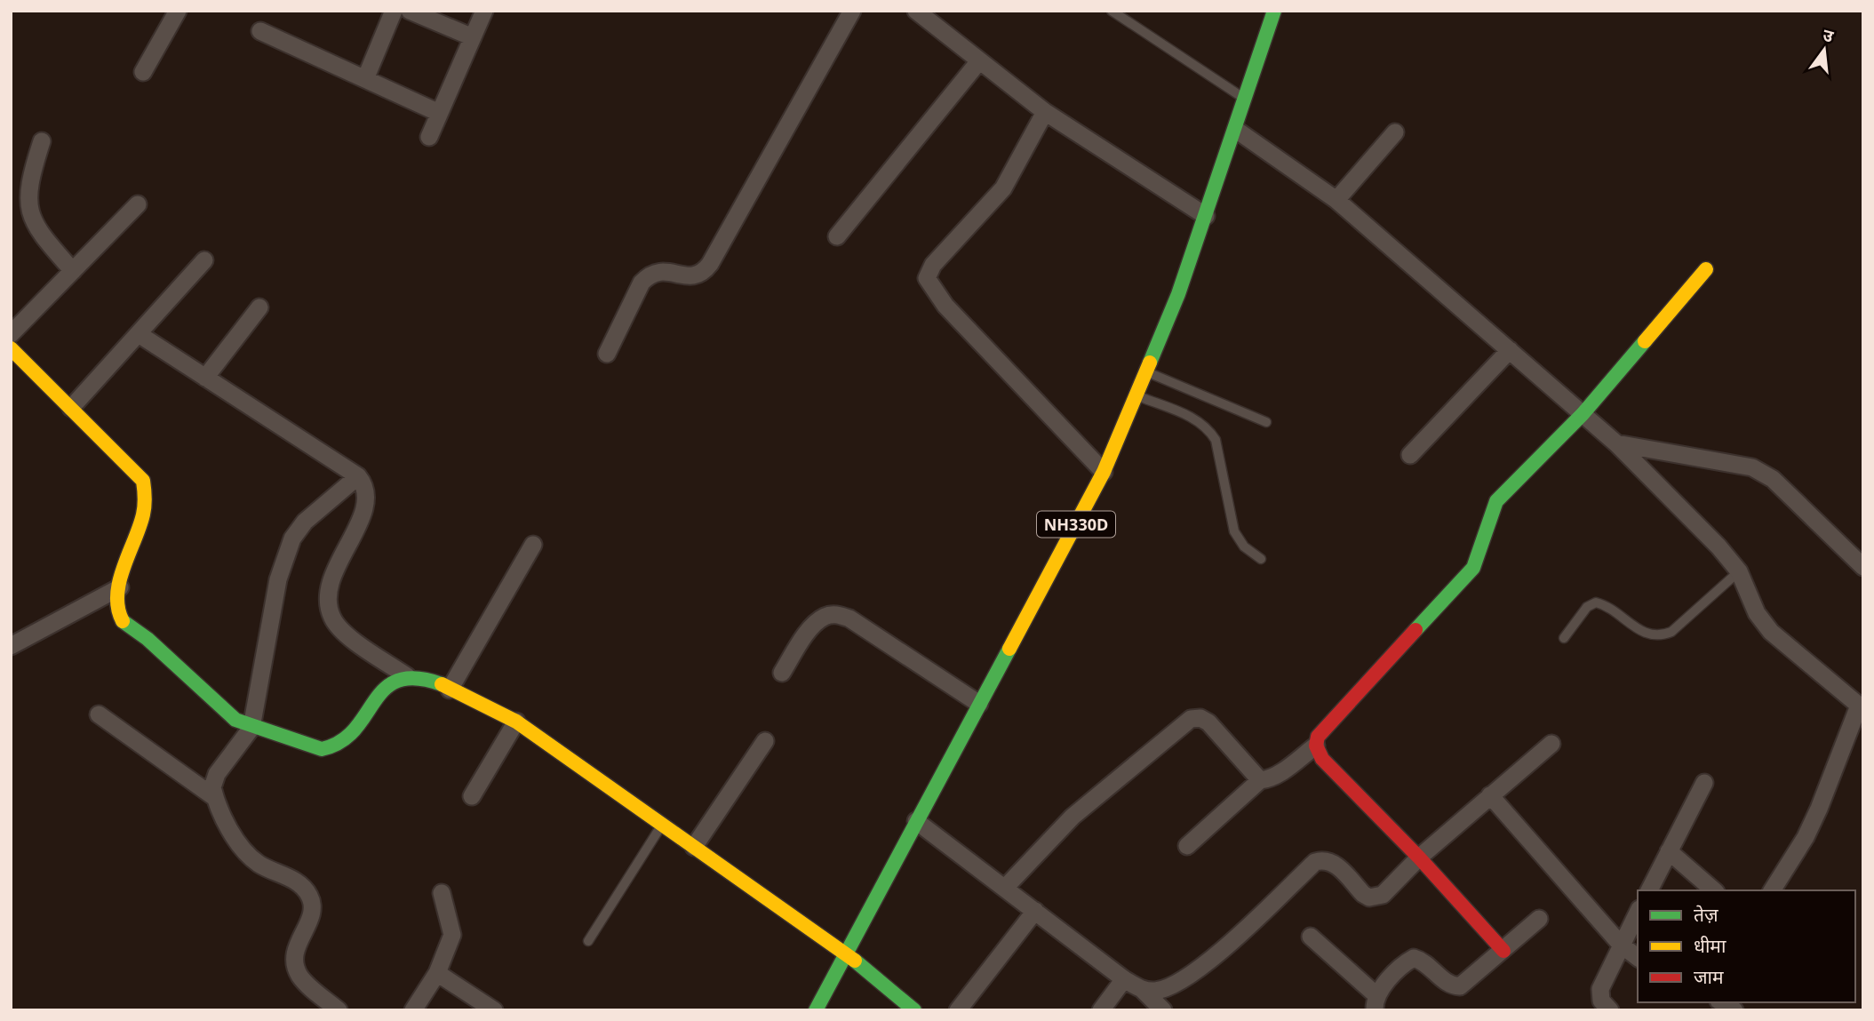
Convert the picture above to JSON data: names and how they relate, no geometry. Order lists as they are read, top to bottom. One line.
{"streets":{"main road":["NH330D"]},"legend":["तेज़","धीमा","जाम"],"north":"top"}
